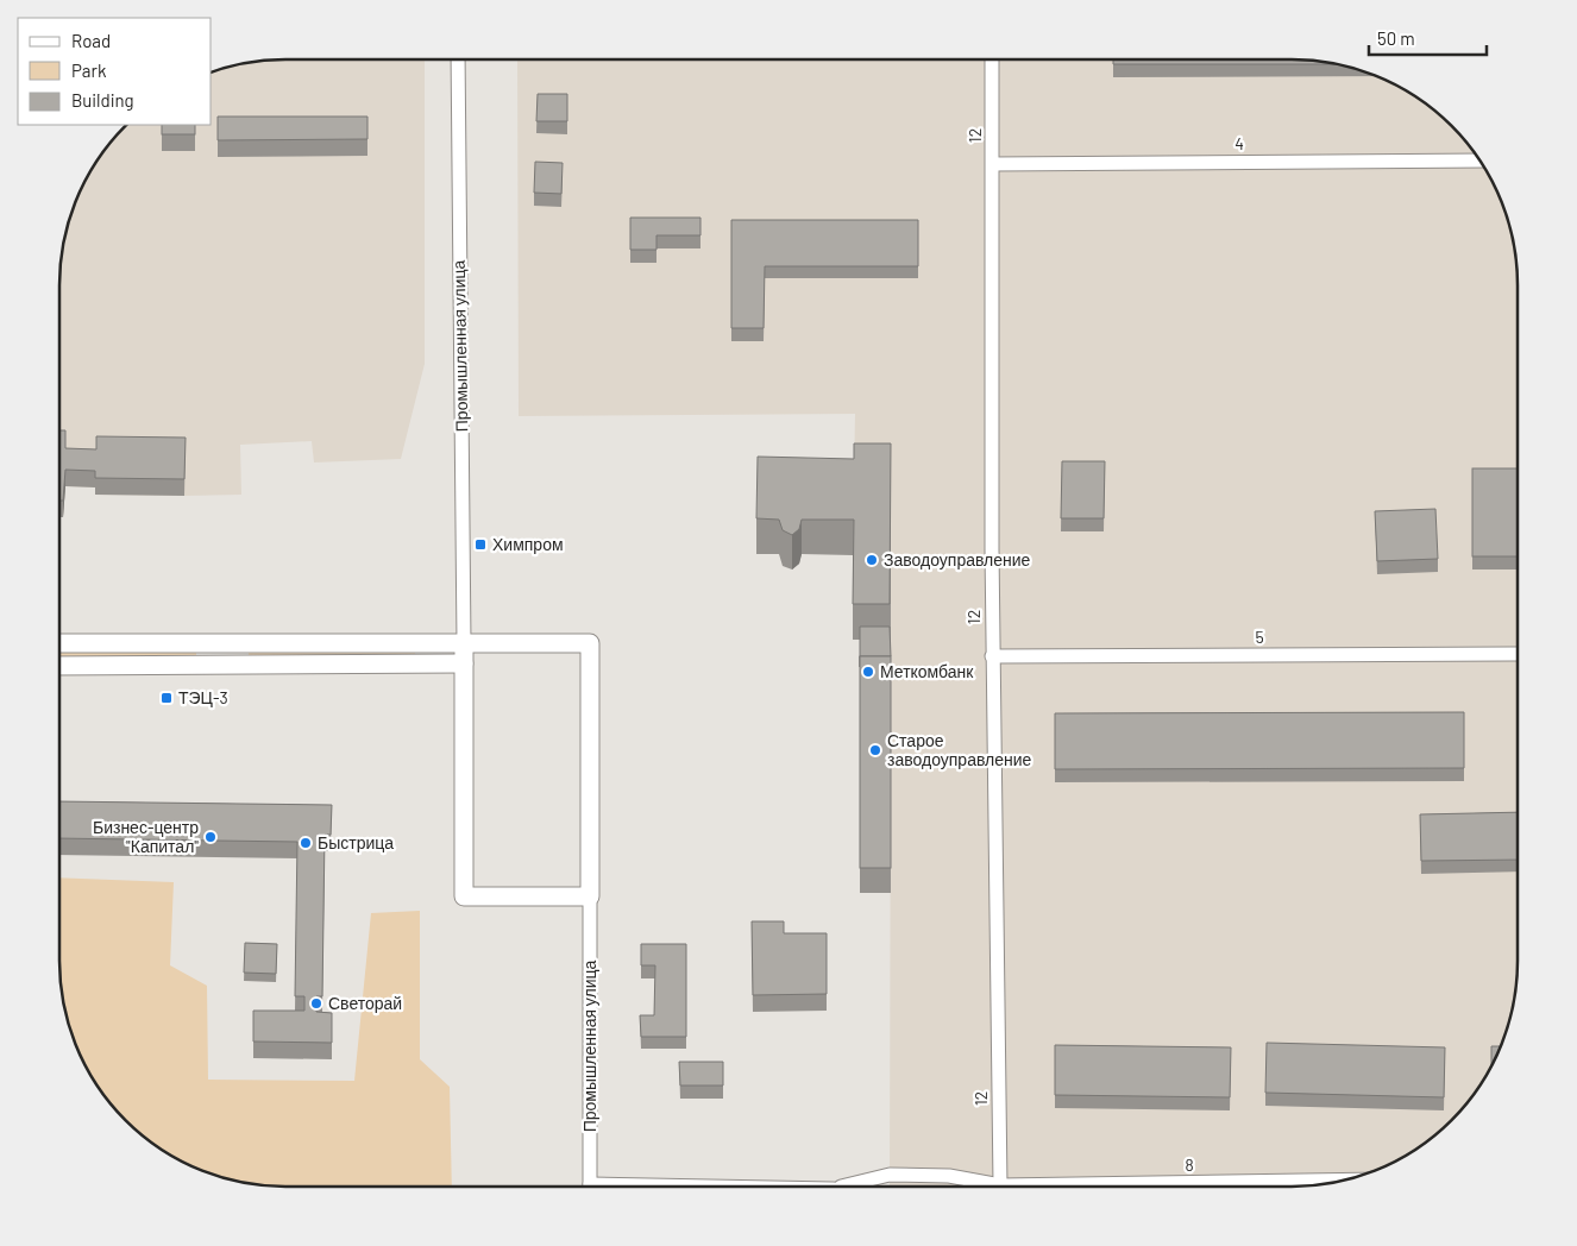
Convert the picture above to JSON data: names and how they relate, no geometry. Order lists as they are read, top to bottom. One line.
{"streets":{"street":["12","4","Промышленная улица","5","8"]},"crossings":[["12","4"],["12","5"],["12","8"]],"places":{"transit":["Химпром","ТЭЦ-3"],"other":["Заводоуправление","Меткомбанк","Старое заводоуправление","Бизнес-центр \"Капитал\"","Быстрица","Светорай"]},"legend":["Road","Park","Building"],"scale_bar":"50 m"}
